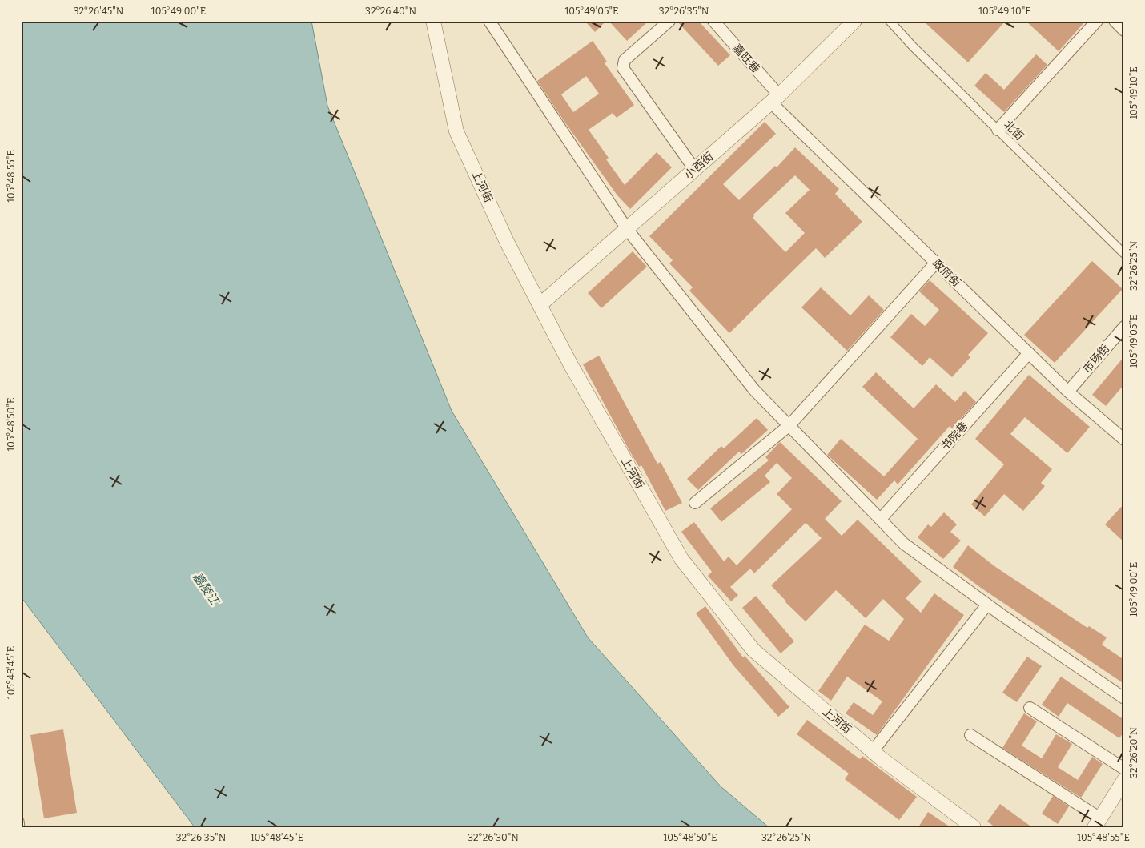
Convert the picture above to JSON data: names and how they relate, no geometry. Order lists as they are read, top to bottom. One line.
{"streets":{"street":["嘉旺巷","北街","小西街","上河街","政府街","市场街","书院巷"]},"crossings":[["嘉旺巷","小西街"],["嘉旺巷","政府街"],["小西街","上河街"],["小西街","政府街"],["政府街","市场街"],["政府街","书院巷"]],"water":["嘉陵江"],"coordinates":["32°26'45\"N","105°49'00\"E","32°26'40\"N","105°49'05\"E","32°26'35\"N","105°49'10\"E","105°48'55\"E","32°26'25\"N","105°48'50\"E","105°48'45\"E","32°26'20\"N","32°26'30\"N"]}
